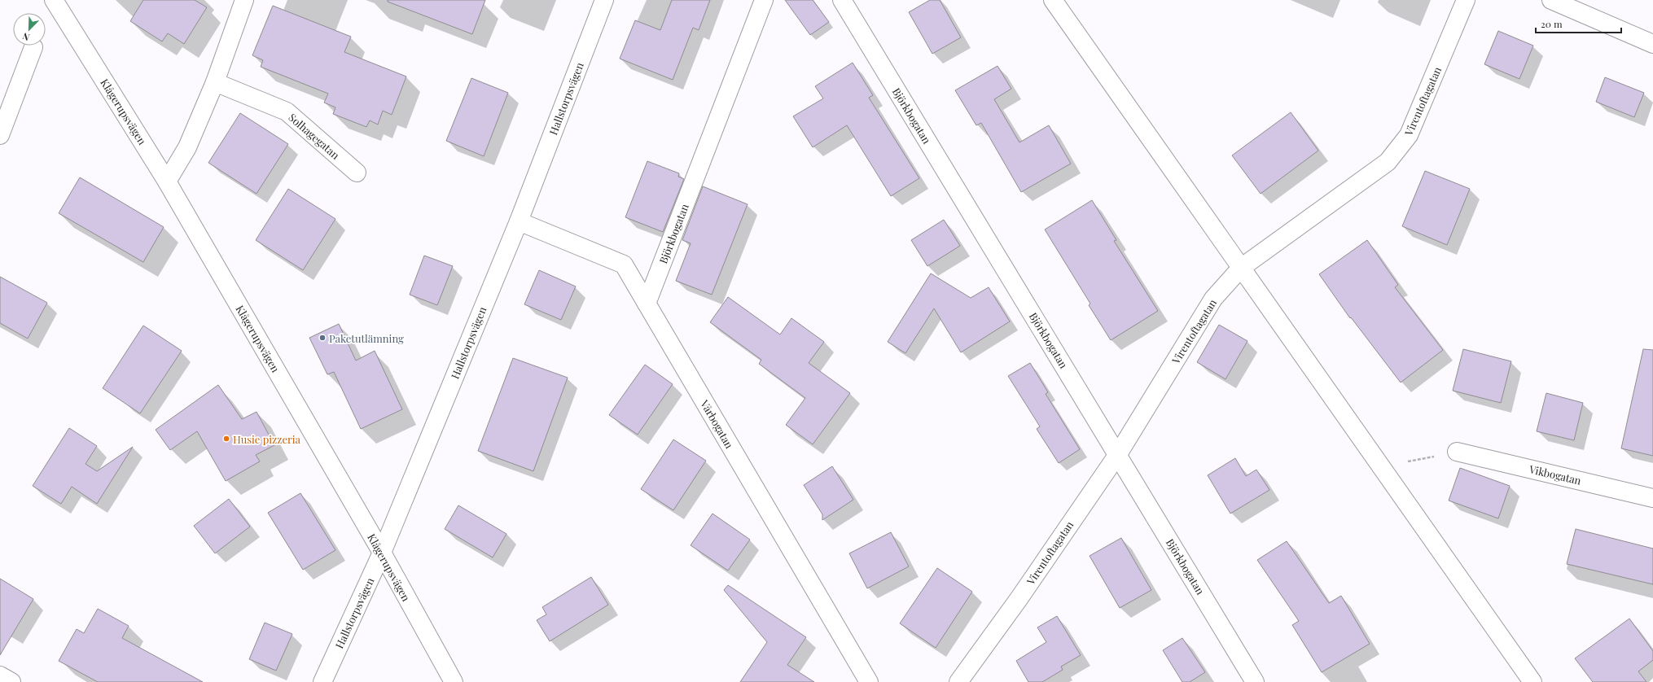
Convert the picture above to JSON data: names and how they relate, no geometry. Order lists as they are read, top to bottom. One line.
{"streets":{"street":["Hallstorpsvägen","Virentoftagatan","Klågerupsvägen","Björkbogatan","Solhagegatan","Vårbogatan","Vikbogatan"]},"crossings":[["Hallstorpsvägen","Klågerupsvägen"],["Hallstorpsvägen","Vårbogatan"],["Virentoftagatan","Björkbogatan"],["Björkbogatan","Vårbogatan"]],"places":["Paketutlämning","Husie pizzeria"],"scale_bar":"20 m","north":"bottom left"}
